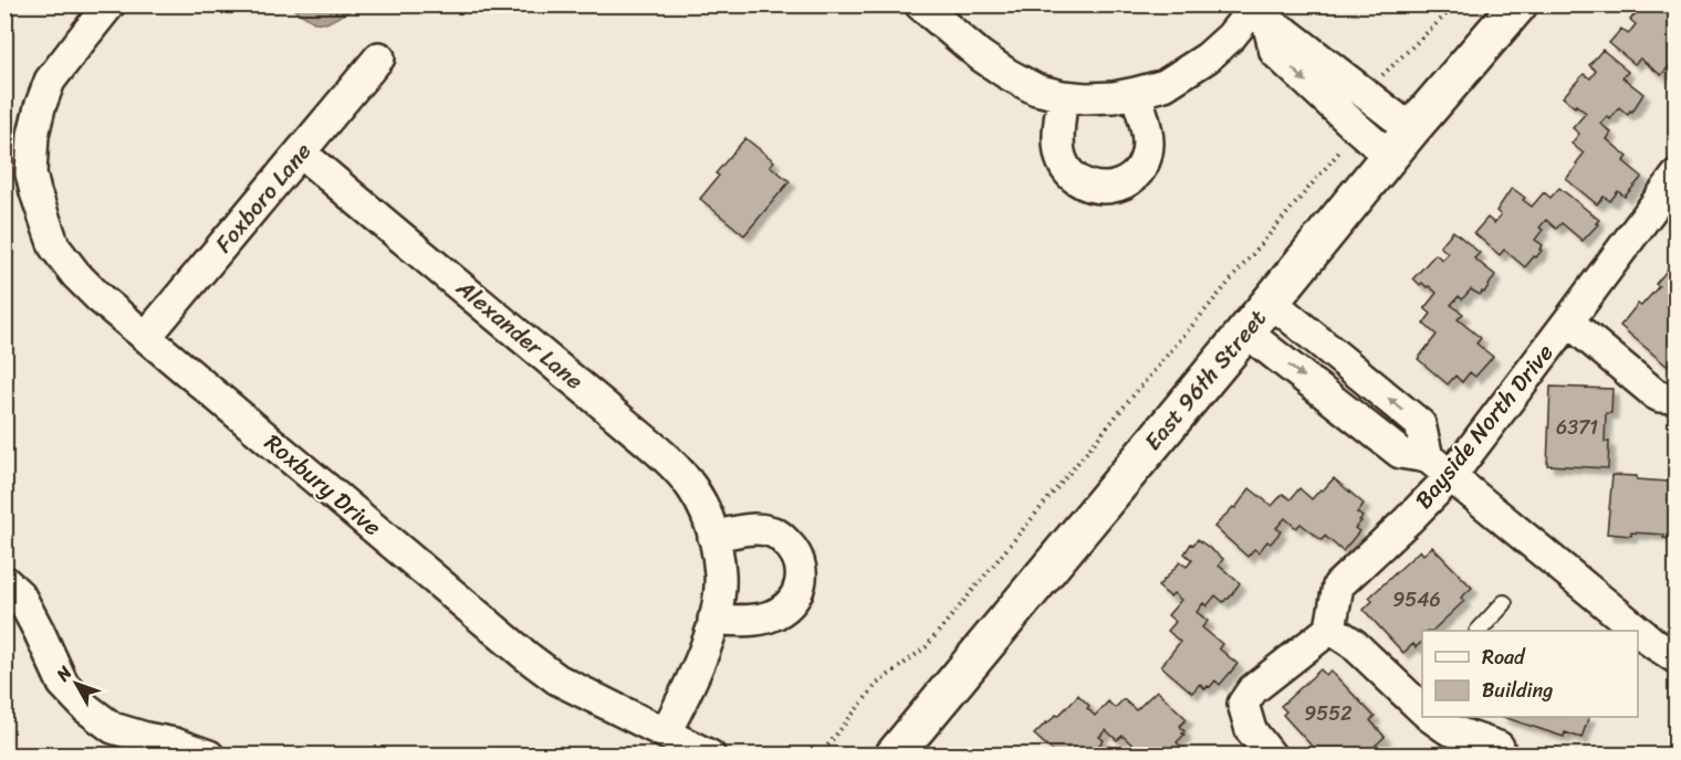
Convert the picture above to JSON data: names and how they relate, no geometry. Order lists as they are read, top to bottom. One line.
{"streets":{"main road":["East 96th Street"],"street":["Foxboro Lane","Alexander Lane","Bayside North Drive","Roxbury Drive"]},"crossings":[["Foxboro Lane","Alexander Lane"],["Foxboro Lane","Roxbury Drive"],["Alexander Lane","Roxbury Drive"]],"house_numbers":["6371","9546","9552"],"legend":["Road","Building"],"north":"top left"}
